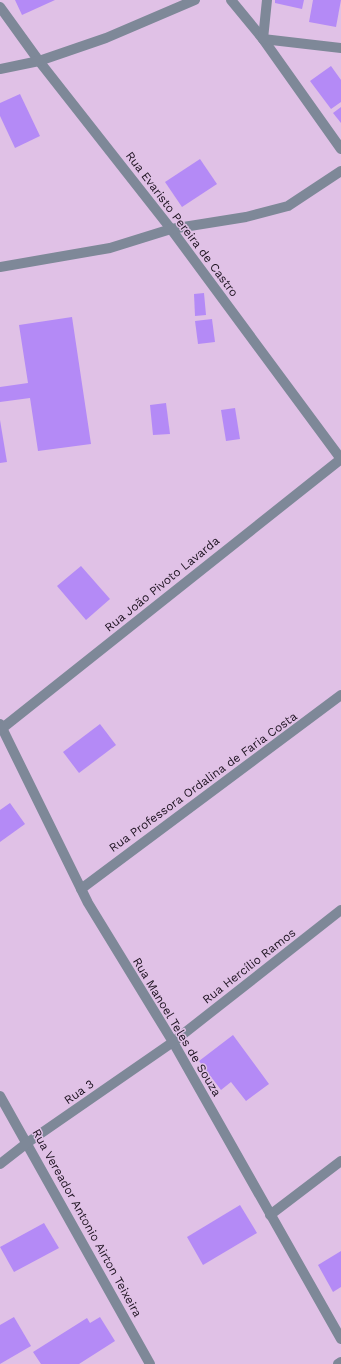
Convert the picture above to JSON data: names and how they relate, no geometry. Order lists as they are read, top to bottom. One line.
{"streets":{"street":["Rua Evaristo Pereira de Castro","Rua João Pivoto Lavarda","Rua Professora Ordalina de Faria Costa","Rua Hercílio Ramos","Rua Manoel Teles de Souza","Rua 3","Rua Vereador Antonio Airton Teixeira"]},"crossings":[["Rua Evaristo Pereira de Castro","Rua João Pivoto Lavarda"],["Rua João Pivoto Lavarda","Rua Manoel Teles de Souza"],["Rua Professora Ordalina de Faria Costa","Rua Manoel Teles de Souza"],["Rua Hercílio Ramos","Rua Manoel Teles de Souza"],["Rua Hercílio Ramos","Rua 3"],["Rua Manoel Teles de Souza","Rua 3"],["Rua 3","Rua Vereador Antonio Airton Teixeira"]]}
